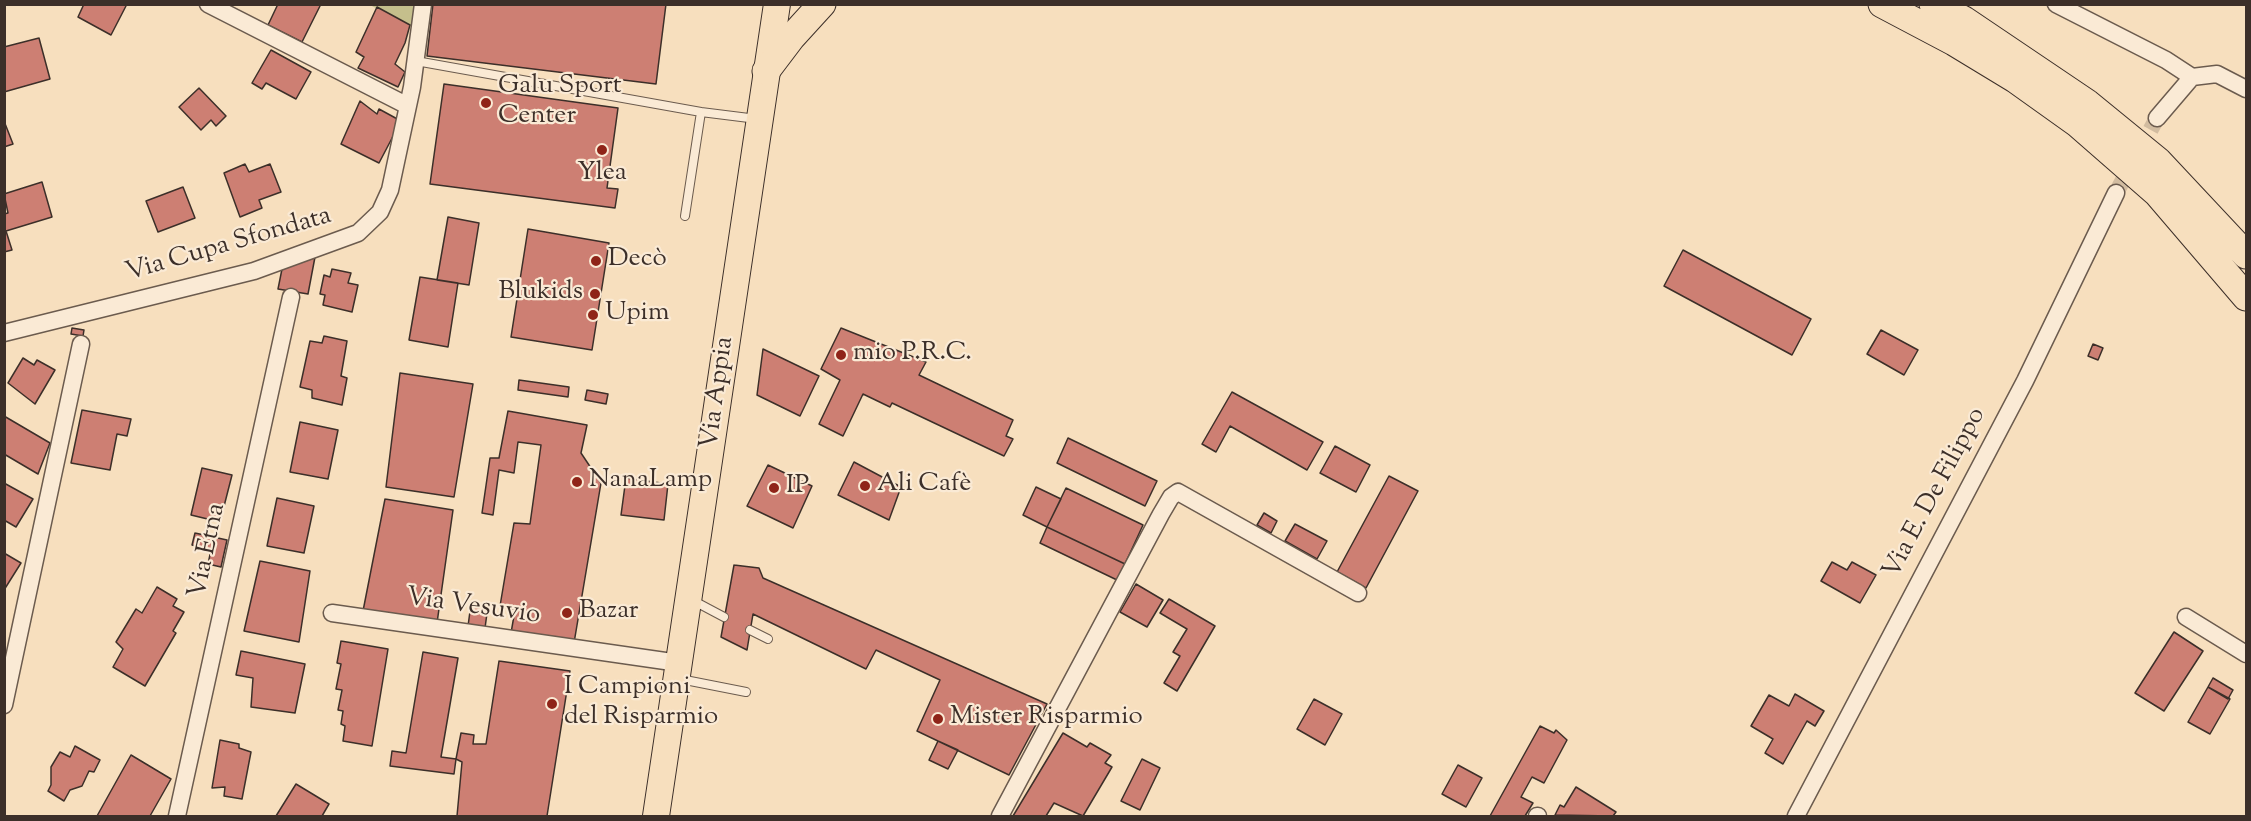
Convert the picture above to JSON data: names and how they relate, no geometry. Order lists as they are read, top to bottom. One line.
{"streets":{"main road":["Via Appia"],"street":["Via Cupa Sfondata","Via E. De Filippo","Via Etna","Via Vesuvio"]},"crossings":[["Via Appia","Via Vesuvio"]],"places":["Galu Sport Center","Ylea","Decò","Blukids","Upim","mio P.R.C.","NanaLamp","Ali Cafè","IP","Bazar","I Campioni del Risparmio","Mister Risparmio"]}
